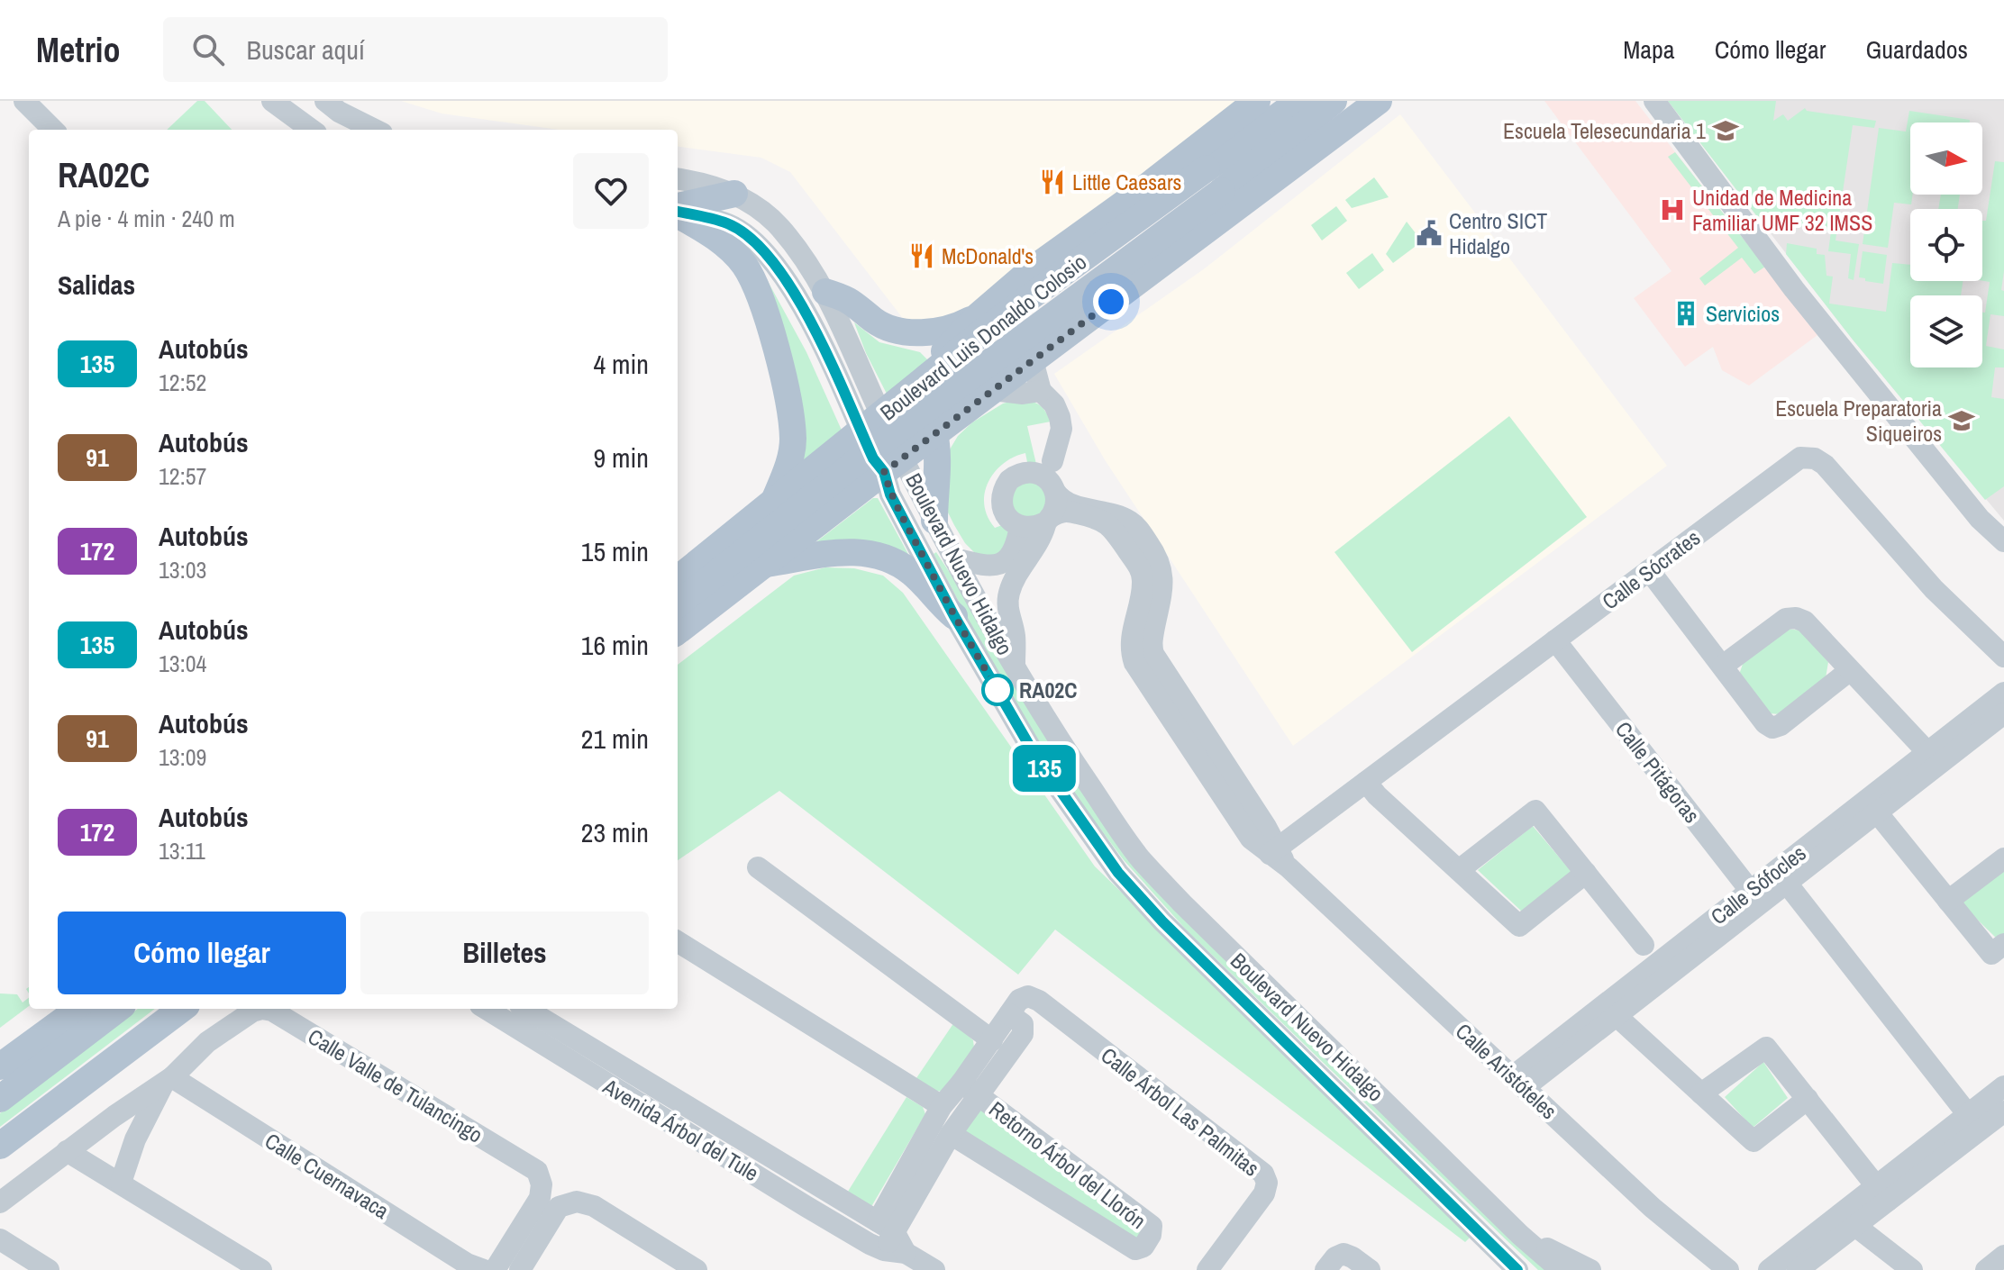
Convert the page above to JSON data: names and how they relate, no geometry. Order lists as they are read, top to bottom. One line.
{"streets":{"main road":["Boulevard Luis Donaldo Colosio"],"street":["Boulevard Nuevo Hidalgo","Calle Sócrates","Calle Pitágoras","Calle Sófocles","Calle Aristóteles","Calle Valle de Tulancingo","Calle Árbol Las Palmitas","Avenida Árbol del Tule","Retorno Árbol del Llorón","Calle Cuernavaca"]},"crossings":[["Boulevard Luis Donaldo Colosio","Boulevard Nuevo Hidalgo"],["Calle Sócrates","Calle Pitágoras"],["Calle Sócrates","Calle Aristóteles"],["Calle Pitágoras","Calle Sófocles"],["Calle Sófocles","Calle Aristóteles"],["Calle Valle de Tulancingo","Calle Cuernavaca"]],"places":{"school or university":["Escuela Telesecundaria 1","Escuela Preparatoria Siqueiros"],"restaurant":["Little Caesars","McDonald's"],"hospital":["Unidad de Medicina Familiar UMF 32 IMSS"],"public building":["Centro SICT Hidalgo"],"building":["Servicios"],"other":["RA02C"]},"lines":["bus line 135"],"north":"right","page":{"header":"Metrio","search":"Buscar aquí","nav":["Mapa","Cómo llegar","Guardados"],"on_map":"135","heading":[["RA02C","A pie · 4 min · 240 m"],"Salidas"],"list":[{"mark":"135","name":"Autobús","note":"12:52","value":"4 min"},{"mark":"91","name":"Autobús","note":"12:57","value":"9 min"},{"mark":"172","name":"Autobús","note":"13:03","value":"15 min"},{"mark":"135","name":"Autobús","note":"13:04","value":"16 min"},{"mark":"91","name":"Autobús","note":"13:09","value":"21 min"},{"mark":"172","name":"Autobús","note":"13:11","value":"23 min"}],"buttons":["Cómo llegar","Billetes"]}}
